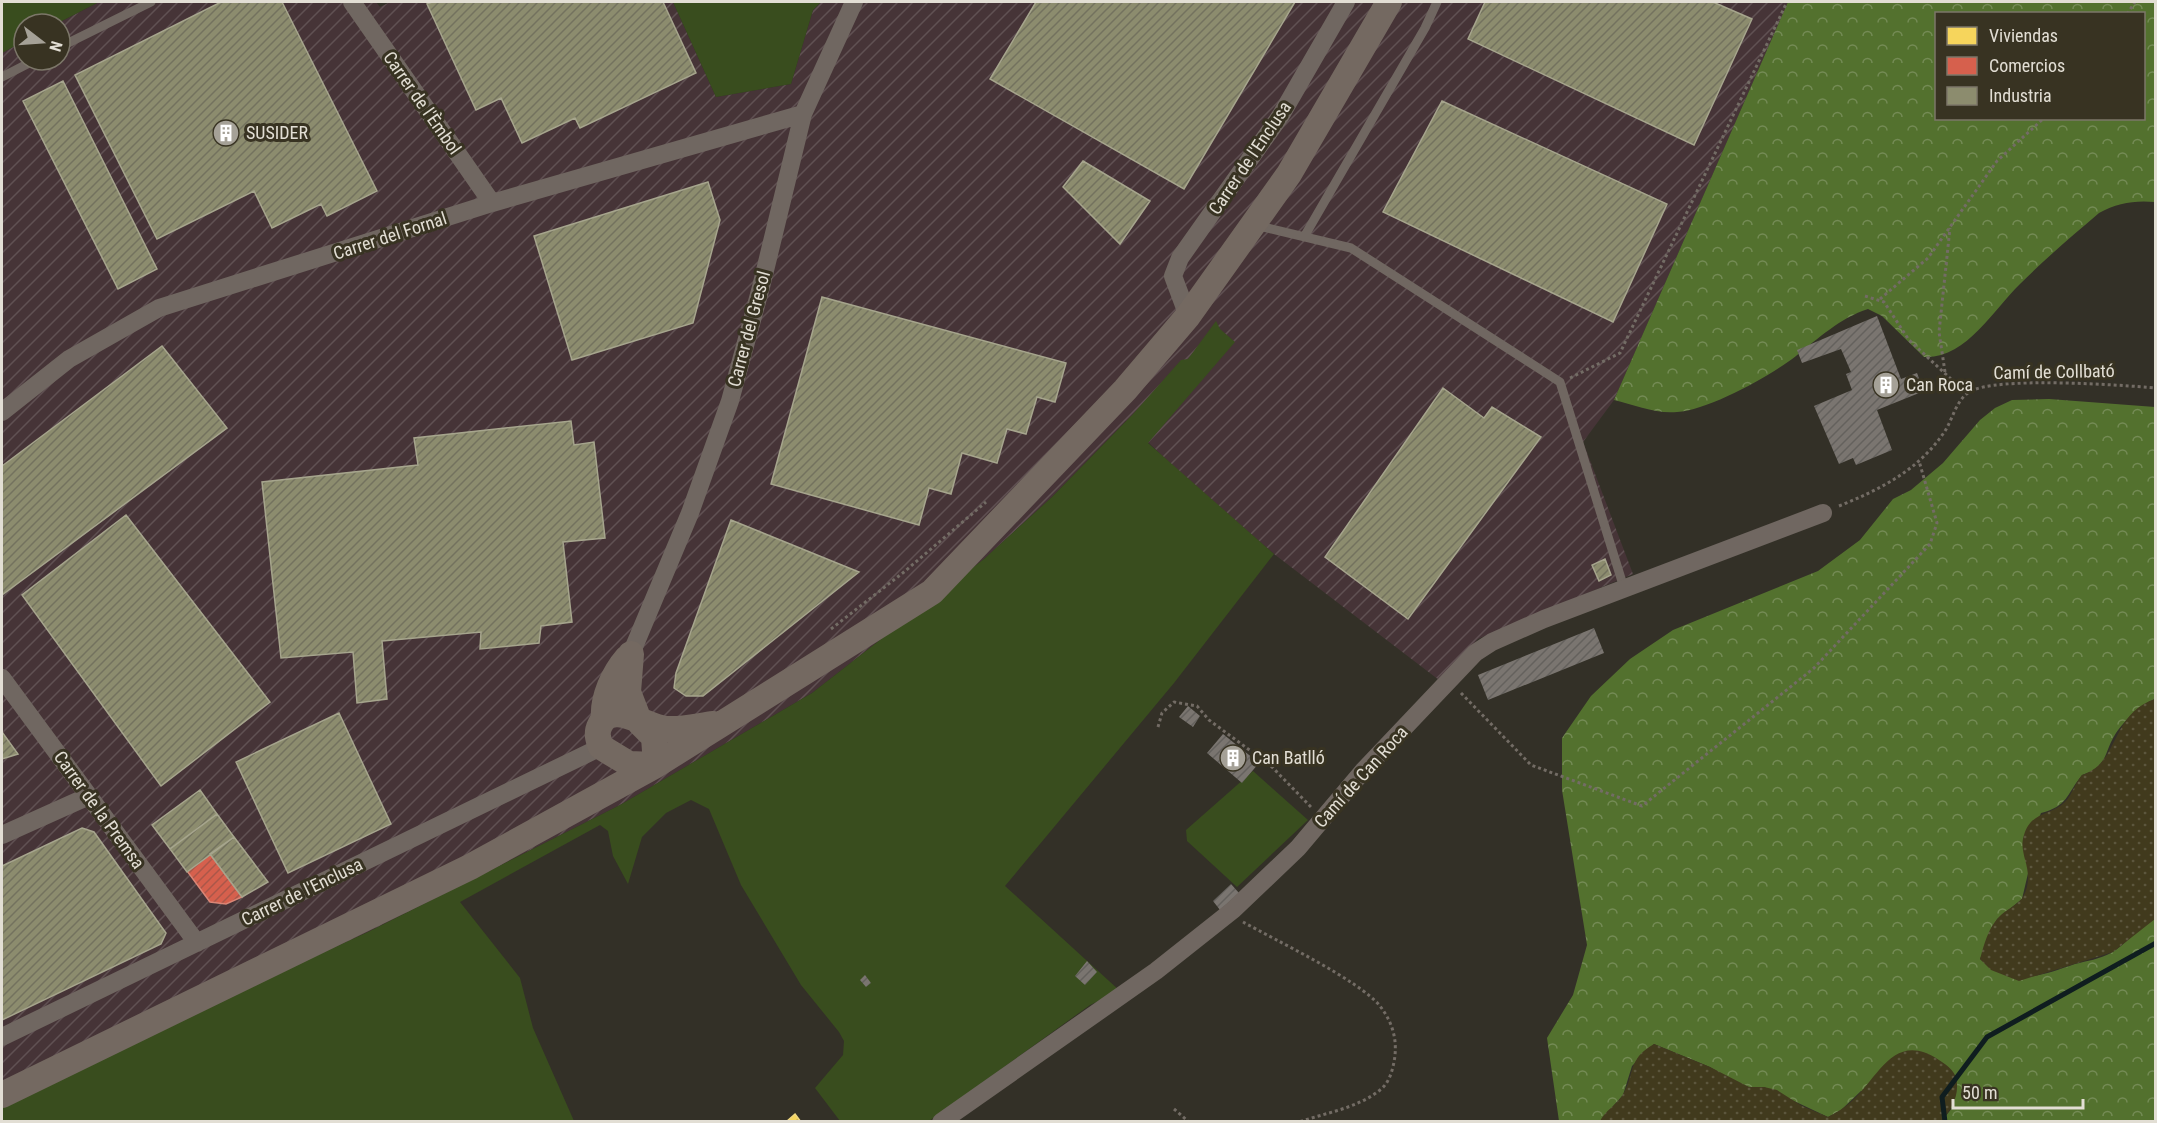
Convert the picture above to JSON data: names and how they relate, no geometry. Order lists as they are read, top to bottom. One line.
{"streets":{"street":["Carrer de l'Èmbol","Carrer de l'Enclusa","Carrer del Fornal","Carrer del Gresol","Camí de Can Roca","Carrer de la Premsa"],"path":["Camí de Collbató"]},"crossings":[["Carrer de l'Èmbol","Carrer del Fornal"],["Carrer de l'Enclusa","Carrer de la Premsa"],["Carrer del Fornal","Carrer del Gresol"]],"places":{"building":["SUSIDER","Can Roca","Can Batlló"]},"legend":["Viviendas","Comercios","Industria"],"scale_bar":"50 m","north":"right"}
